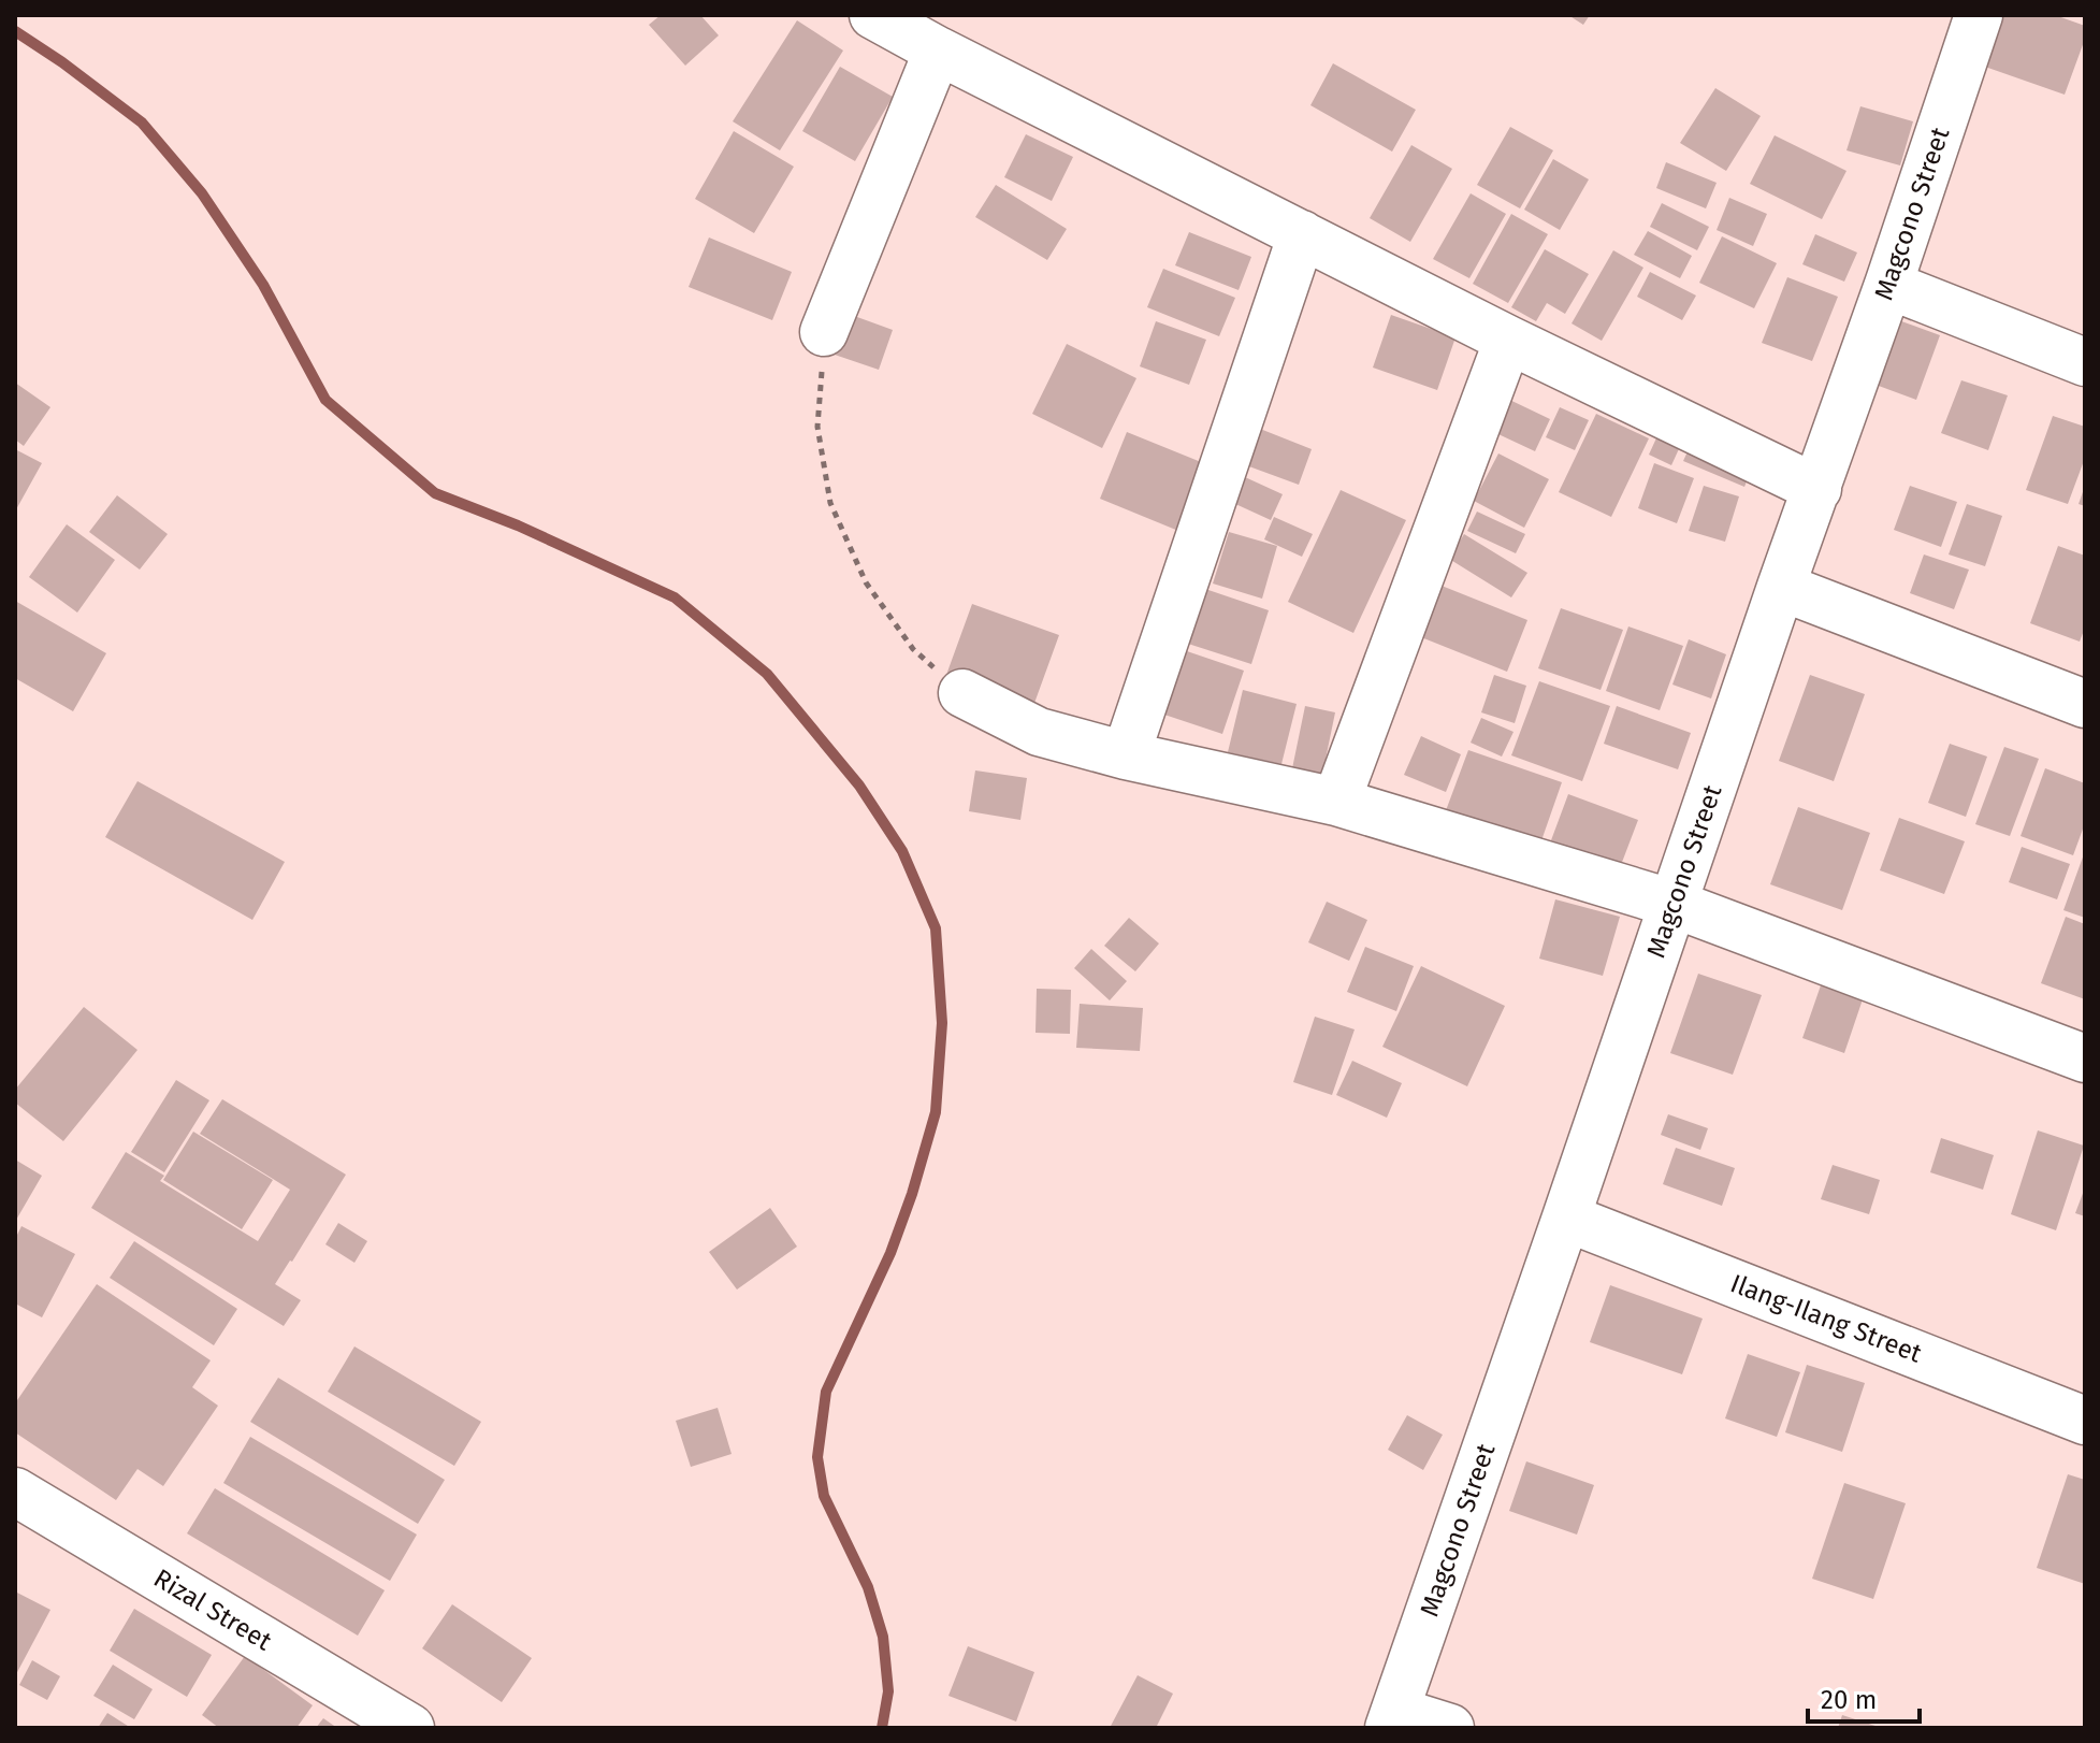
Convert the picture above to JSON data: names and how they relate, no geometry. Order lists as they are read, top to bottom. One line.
{"streets":{"street":["Magcono Street","Ilang-Ilang Street","Rizal Street"]},"crossings":[["Magcono Street","Ilang-Ilang Street"]],"scale_bar":"20 m"}
